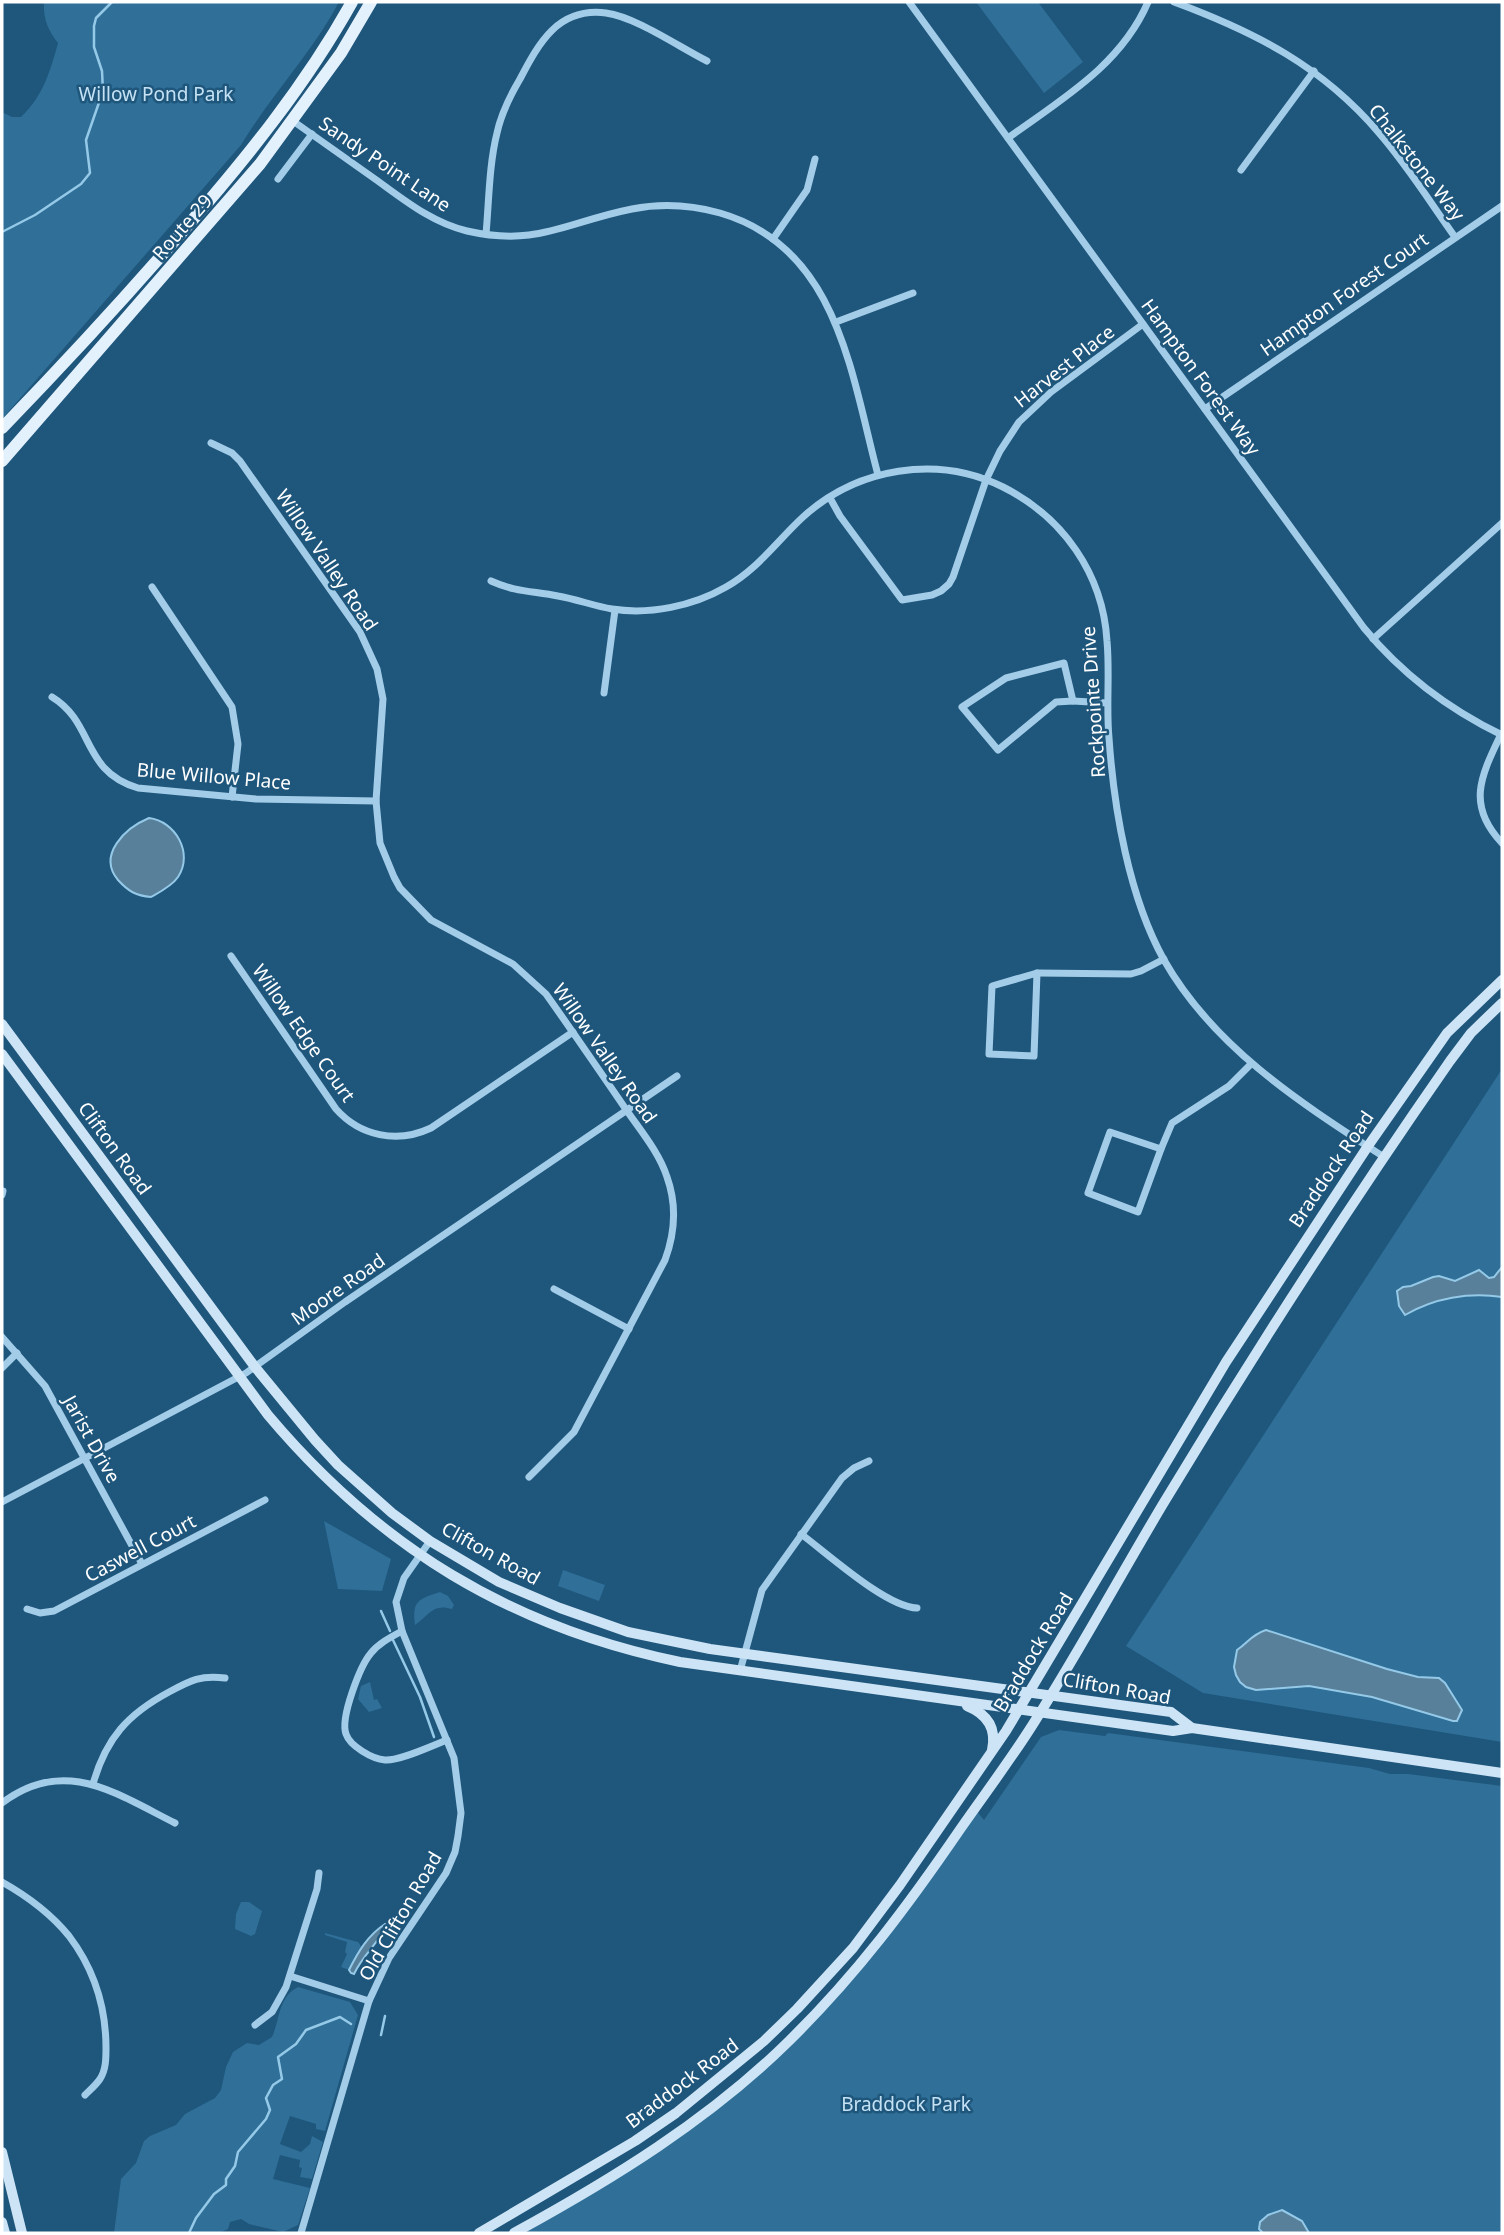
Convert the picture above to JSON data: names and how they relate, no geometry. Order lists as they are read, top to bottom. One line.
{"streets":{"main road":["Route 29","Clifton Road","Braddock Road"],"street":["Chalkstone Way","Sandy Point Lane","Hampton Forest Court","Harvest Place","Hampton Forest Way","Willow Valley Road","Rockpointe Drive","Blue Willow Place","Willow Edge Court","Moore Road","Jarist Drive","Caswell Court","Old Clifton Road"]},"crossings":[["Chalkstone Way","Hampton Forest Court"],["Sandy Point Lane","Route 29"],["Sandy Point Lane","Rockpointe Drive"],["Hampton Forest Court","Hampton Forest Way"],["Harvest Place","Hampton Forest Way"],["Harvest Place","Rockpointe Drive"],["Willow Valley Road","Blue Willow Place"],["Willow Valley Road","Willow Edge Court"],["Willow Valley Road","Moore Road"],["Rockpointe Drive","Braddock Road"],["Clifton Road","Braddock Road"],["Clifton Road","Moore Road"],["Clifton Road","Old Clifton Road"],["Moore Road","Jarist Drive"],["Jarist Drive","Caswell Court"]],"parks":["Willow Pond Park","Braddock Park"]}
